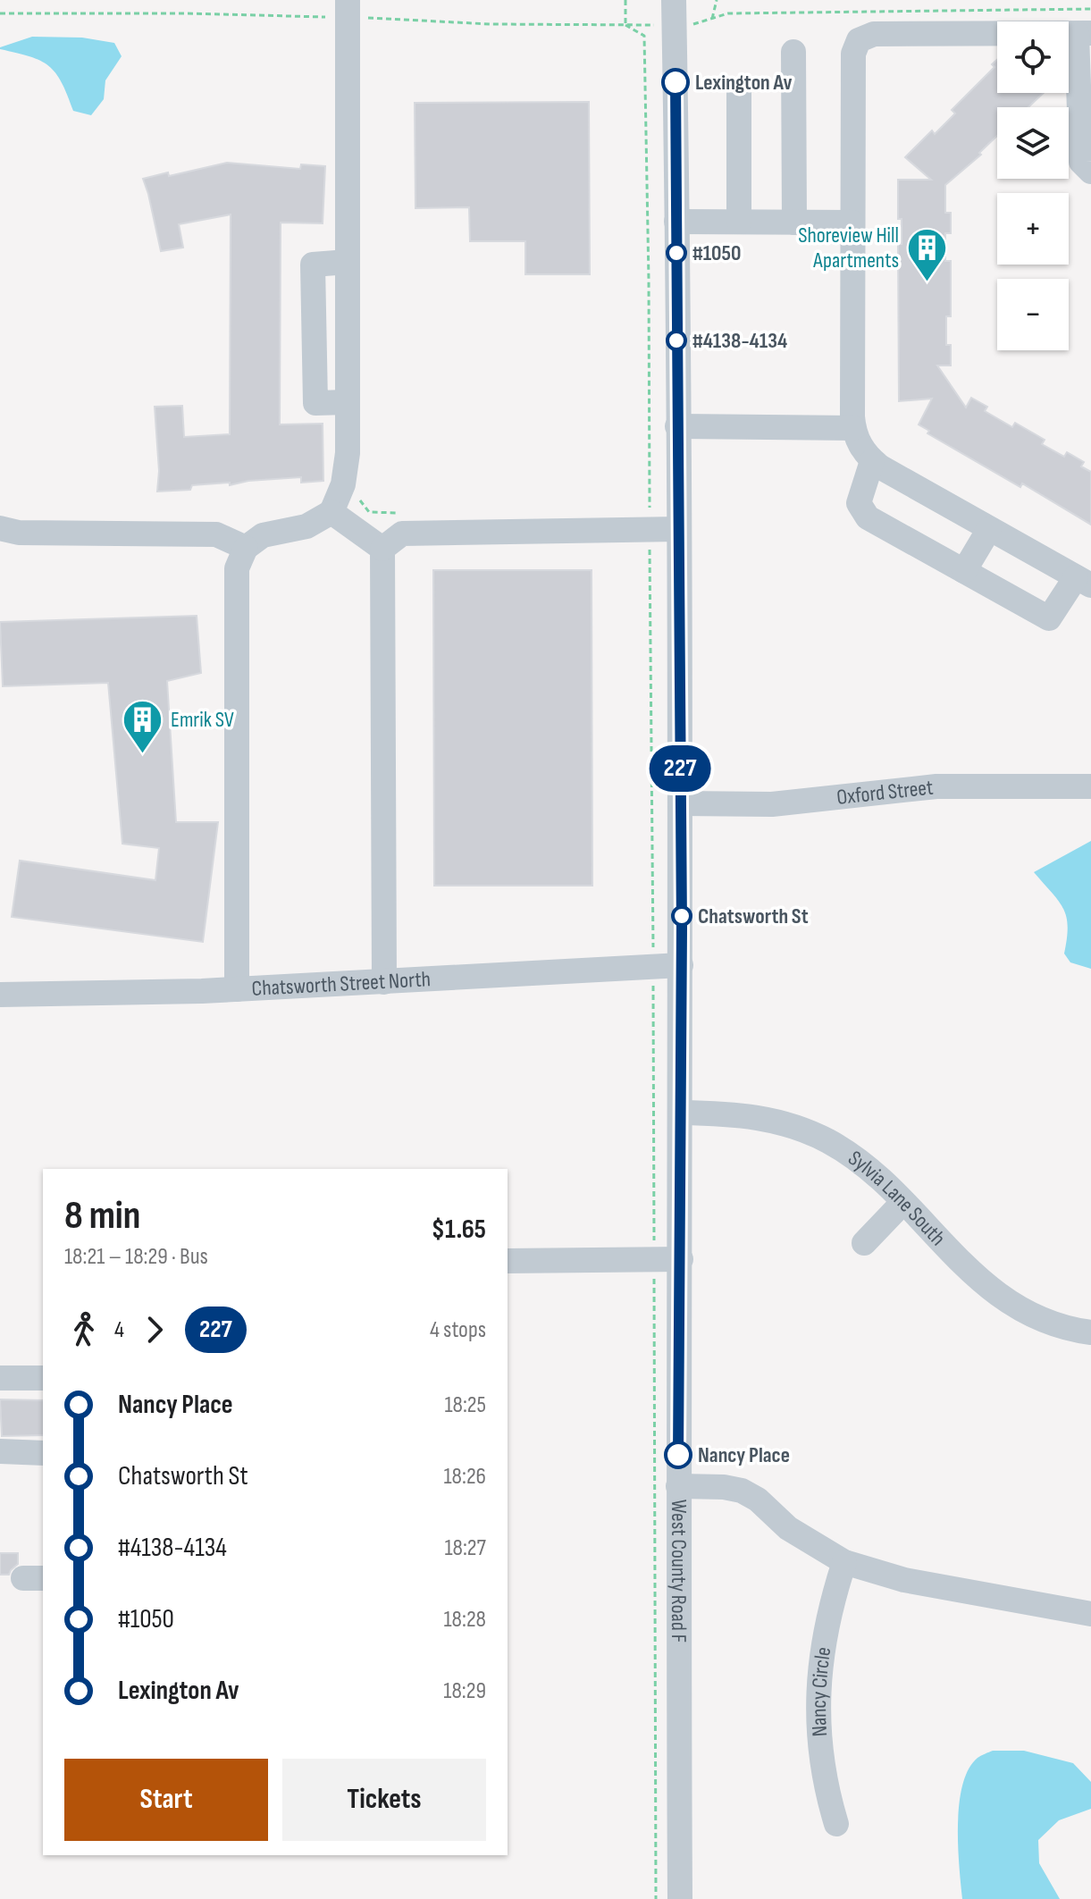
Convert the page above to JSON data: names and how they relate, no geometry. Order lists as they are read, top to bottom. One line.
{"streets":{"street":["Oxford Street","Chatsworth Street North","Sylvia Lane South","West County Road F","Nancy Circle"]},"crossings":[["Oxford Street","West County Road F"],["Chatsworth Street North","West County Road F"],["Sylvia Lane South","West County Road F"]],"places":{"other":["Lexington Av","#1050","#4138-4134","Chatsworth St","Nancy Place"],"building":["Shoreview Hill Apartments","Emrik SV"]},"lines":["bus line 227"],"page":{"on_map":"227","map_buttons":["+","−"],"heading":["8 min","18:21 – 18:29 · Bus","$1.65"],"legs":["4","227","4 stops"],"list":[{"name":"Nancy Place","value":"18:25"},{"name":"Chatsworth St","value":"18:26"},{"name":"#4138-4134","value":"18:27"},{"name":"#1050","value":"18:28"},{"name":"Lexington Av","value":"18:29"}],"buttons":["Start","Tickets"]}}
